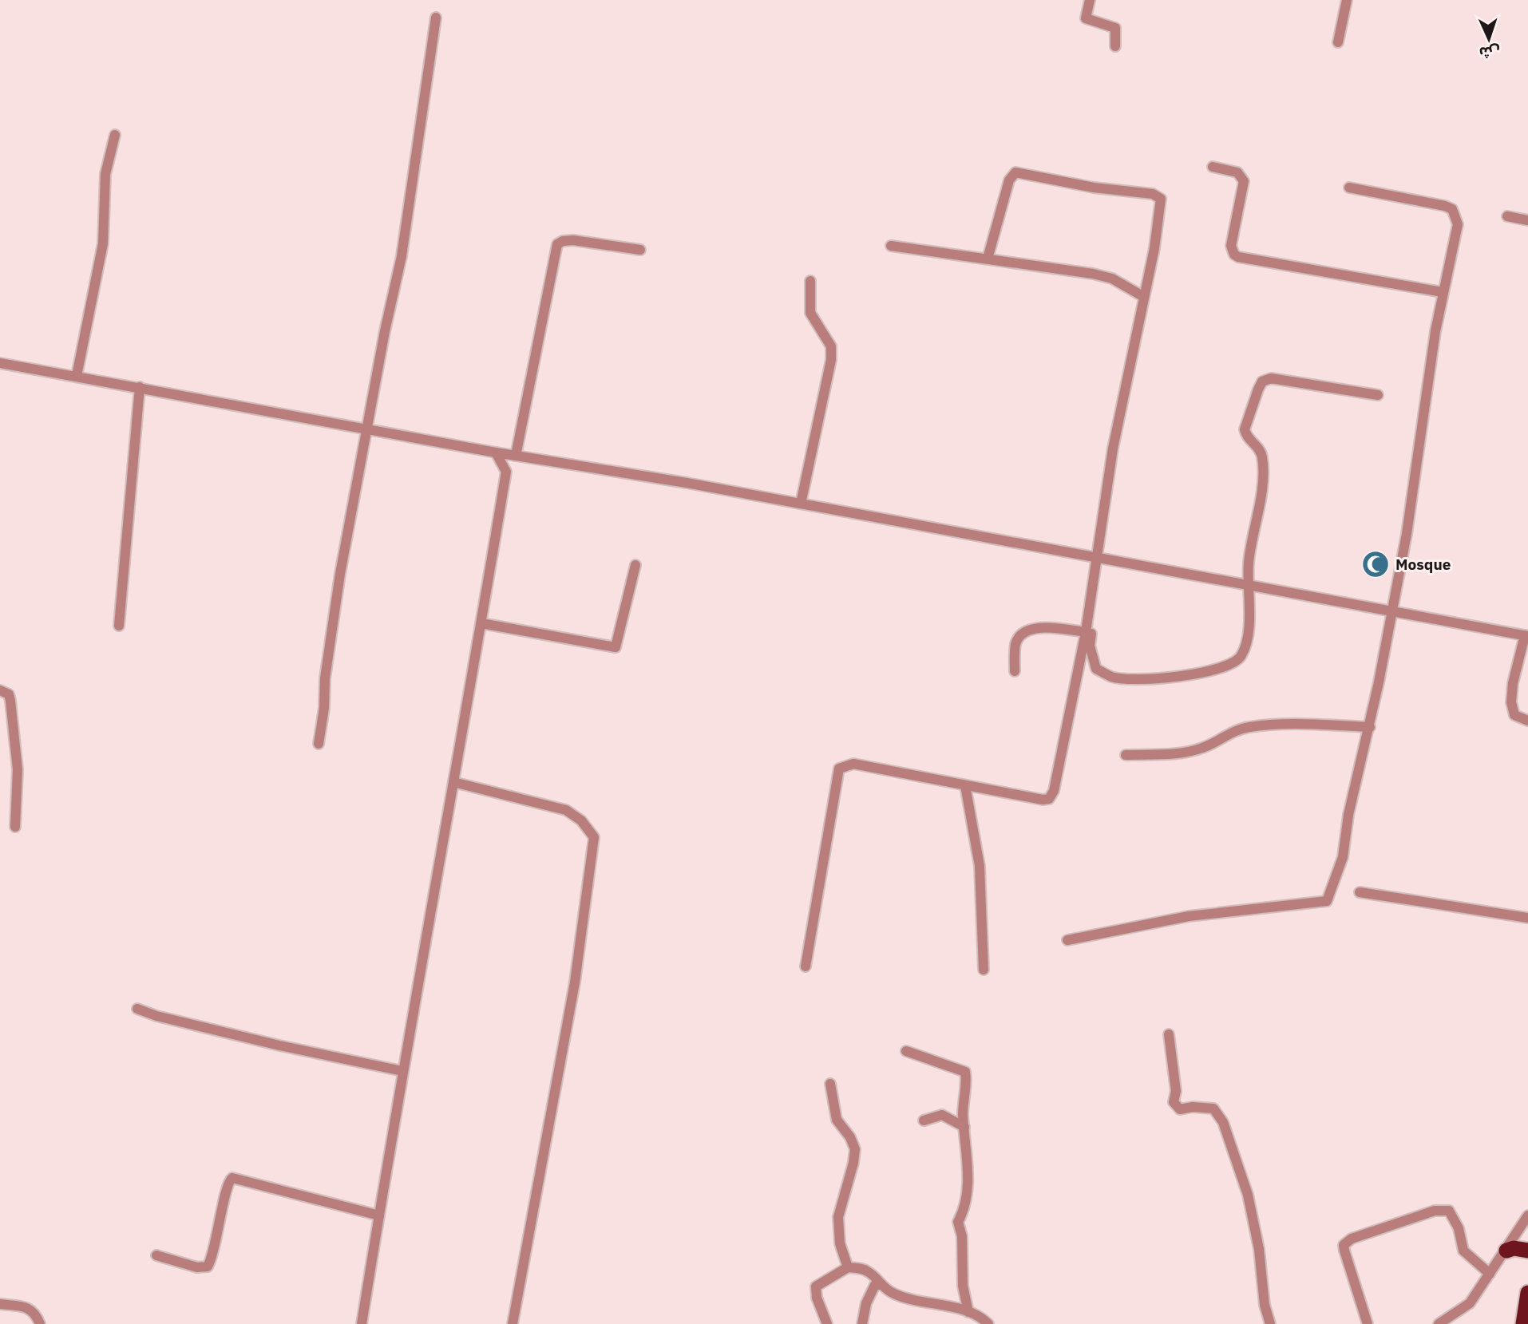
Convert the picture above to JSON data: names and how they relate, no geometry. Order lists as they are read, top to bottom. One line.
{"places":{"mosque":["Mosque"]},"north":"bottom"}
